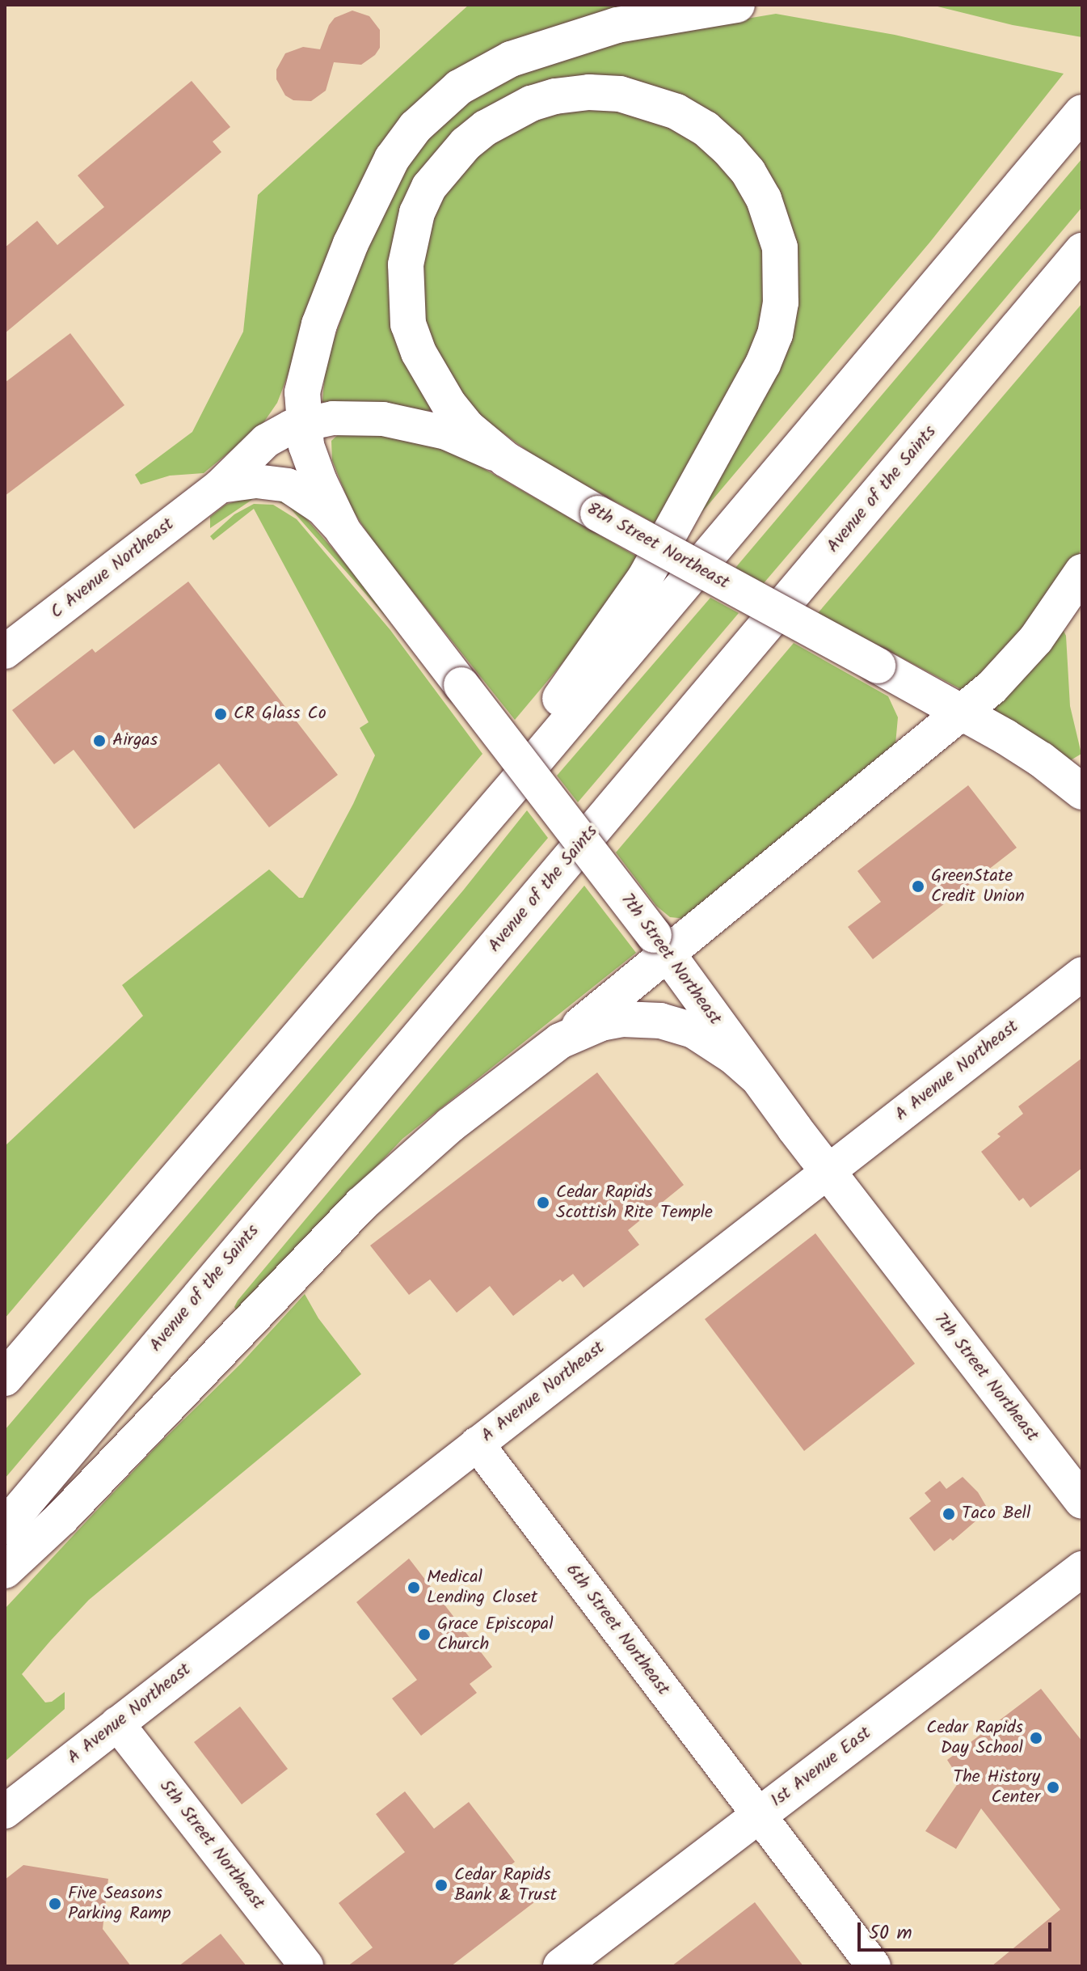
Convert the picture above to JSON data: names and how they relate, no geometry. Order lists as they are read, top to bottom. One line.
{"streets":{"main road":["Avenue of the Saints","8th Street Northeast","7th Street Northeast","1st Avenue East"],"street":["C Avenue Northeast","A Avenue Northeast","6th Street Northeast","5th Street Northeast"]},"crossings":[["8th Street Northeast","C Avenue Northeast"],["8th Street Northeast","7th Street Northeast"],["C Avenue Northeast","7th Street Northeast"],["7th Street Northeast","A Avenue Northeast"],["A Avenue Northeast","6th Street Northeast"],["A Avenue Northeast","5th Street Northeast"],["6th Street Northeast","1st Avenue East"]],"places":["CR Glass Co","Airgas","GreenState Credit Union","Cedar Rapids Scottish Rite Temple","Taco Bell","Medical Lending Closet","Grace Episcopal Church","Cedar Rapids Day School","The History Center","Cedar Rapids Bank & Trust","Five Seasons Parking Ramp"],"scale_bar":"50 m"}
